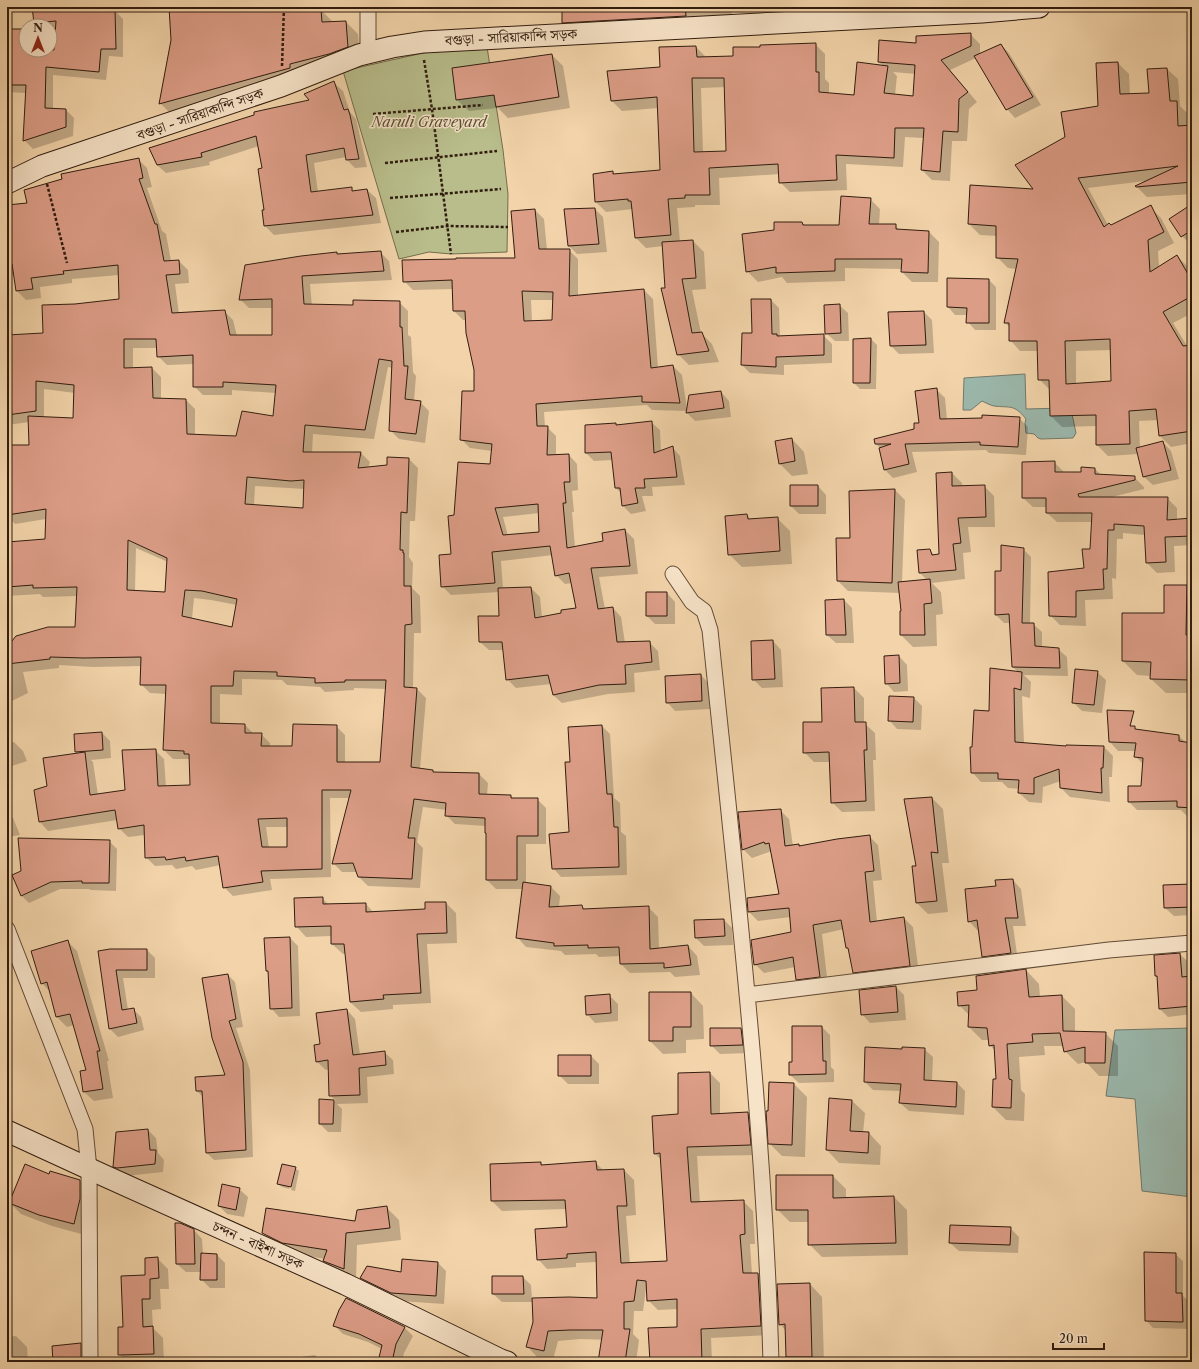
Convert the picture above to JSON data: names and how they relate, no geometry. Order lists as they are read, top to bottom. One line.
{"streets":{"main road":["বগুড়া - সারিয়াকান্দি সড়ক","চন্দন - বাইশা সড়ক"]},"parks":["Naruli Graveyard"],"scale_bar":"20 m","north":"top"}
